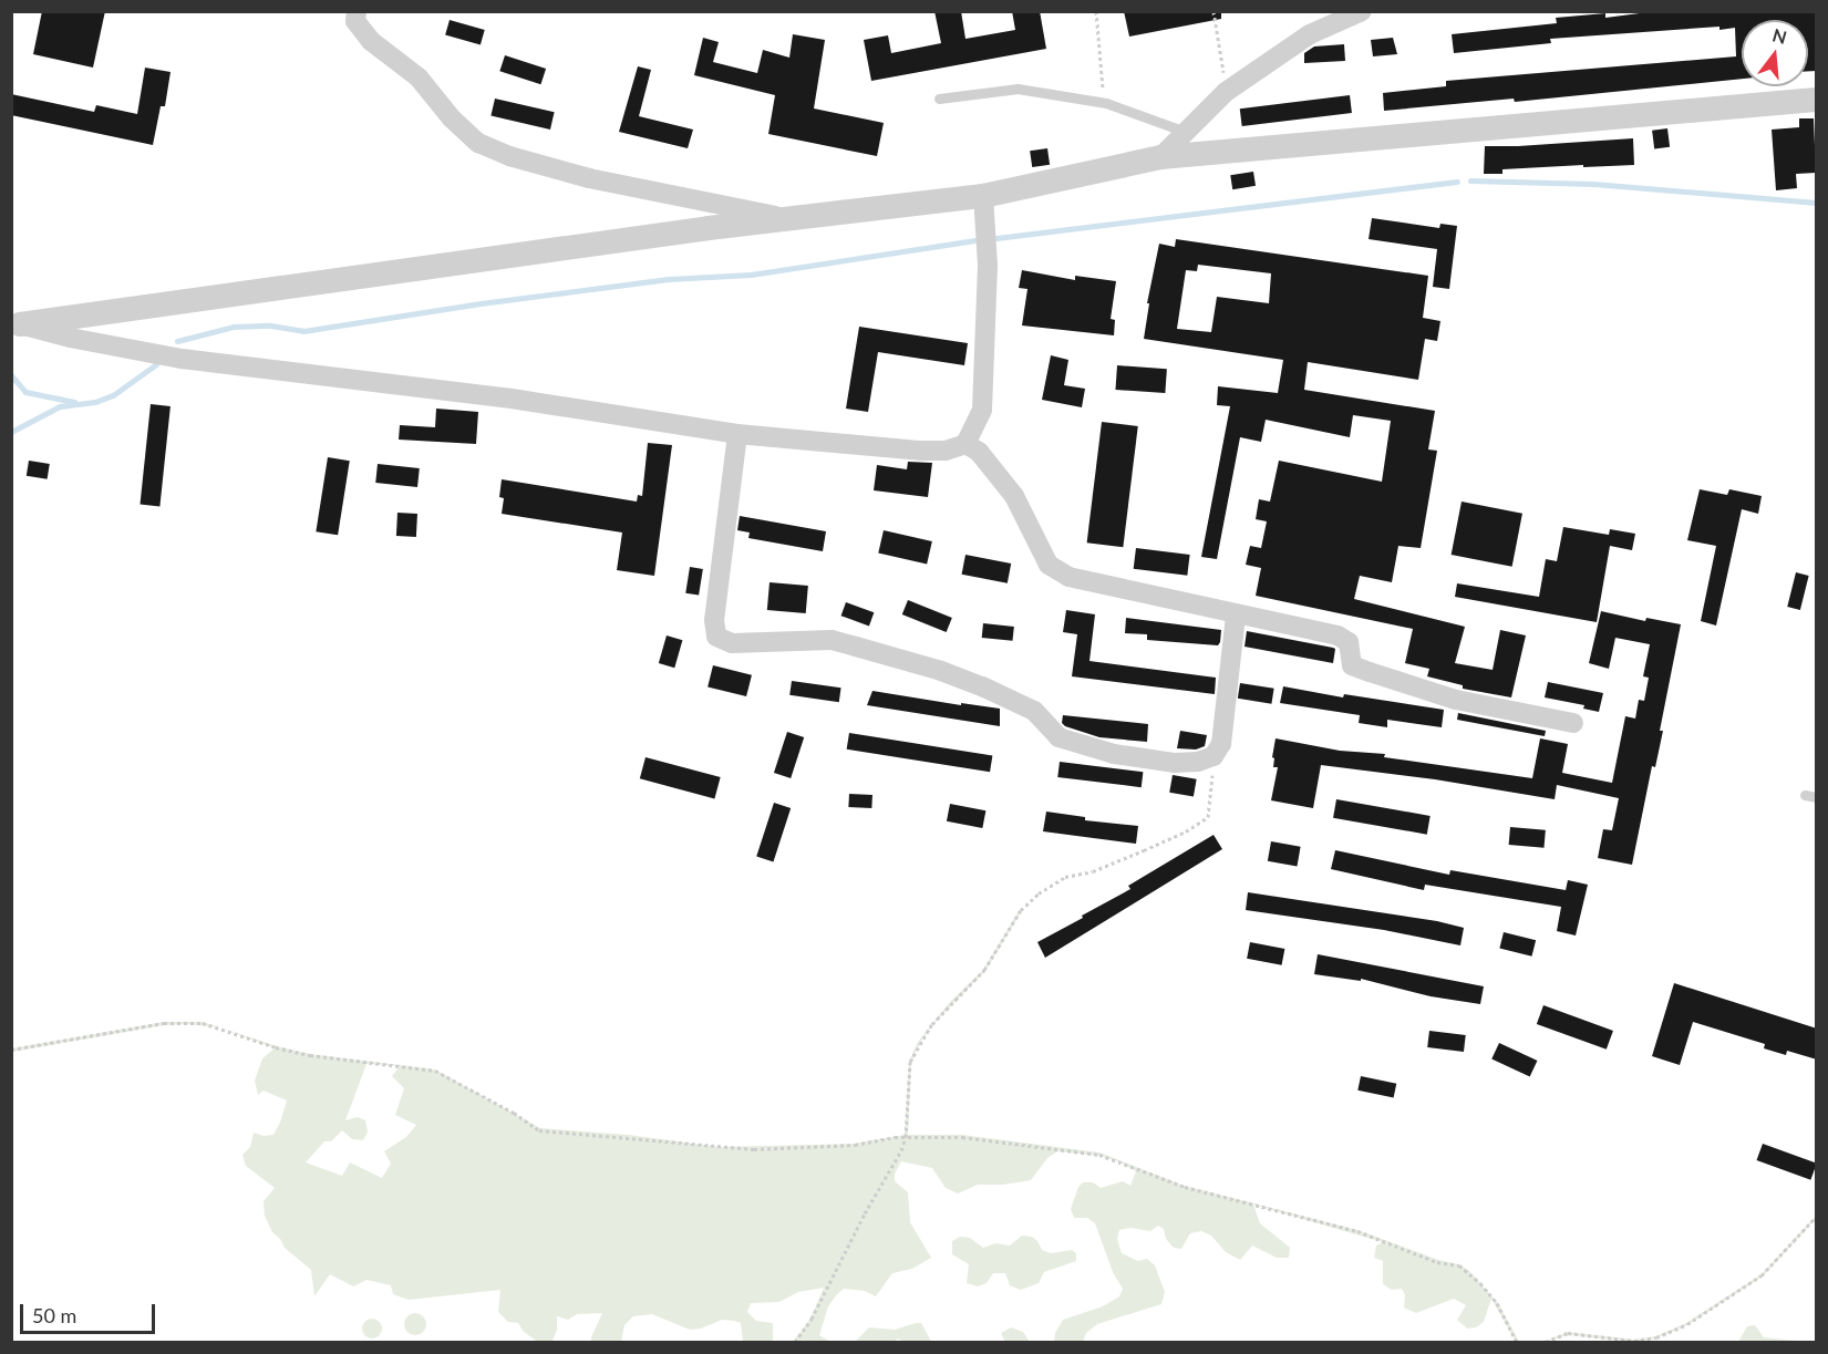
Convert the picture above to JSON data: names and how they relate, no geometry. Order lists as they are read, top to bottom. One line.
{"scale_bar":"50 m","north":"top"}
